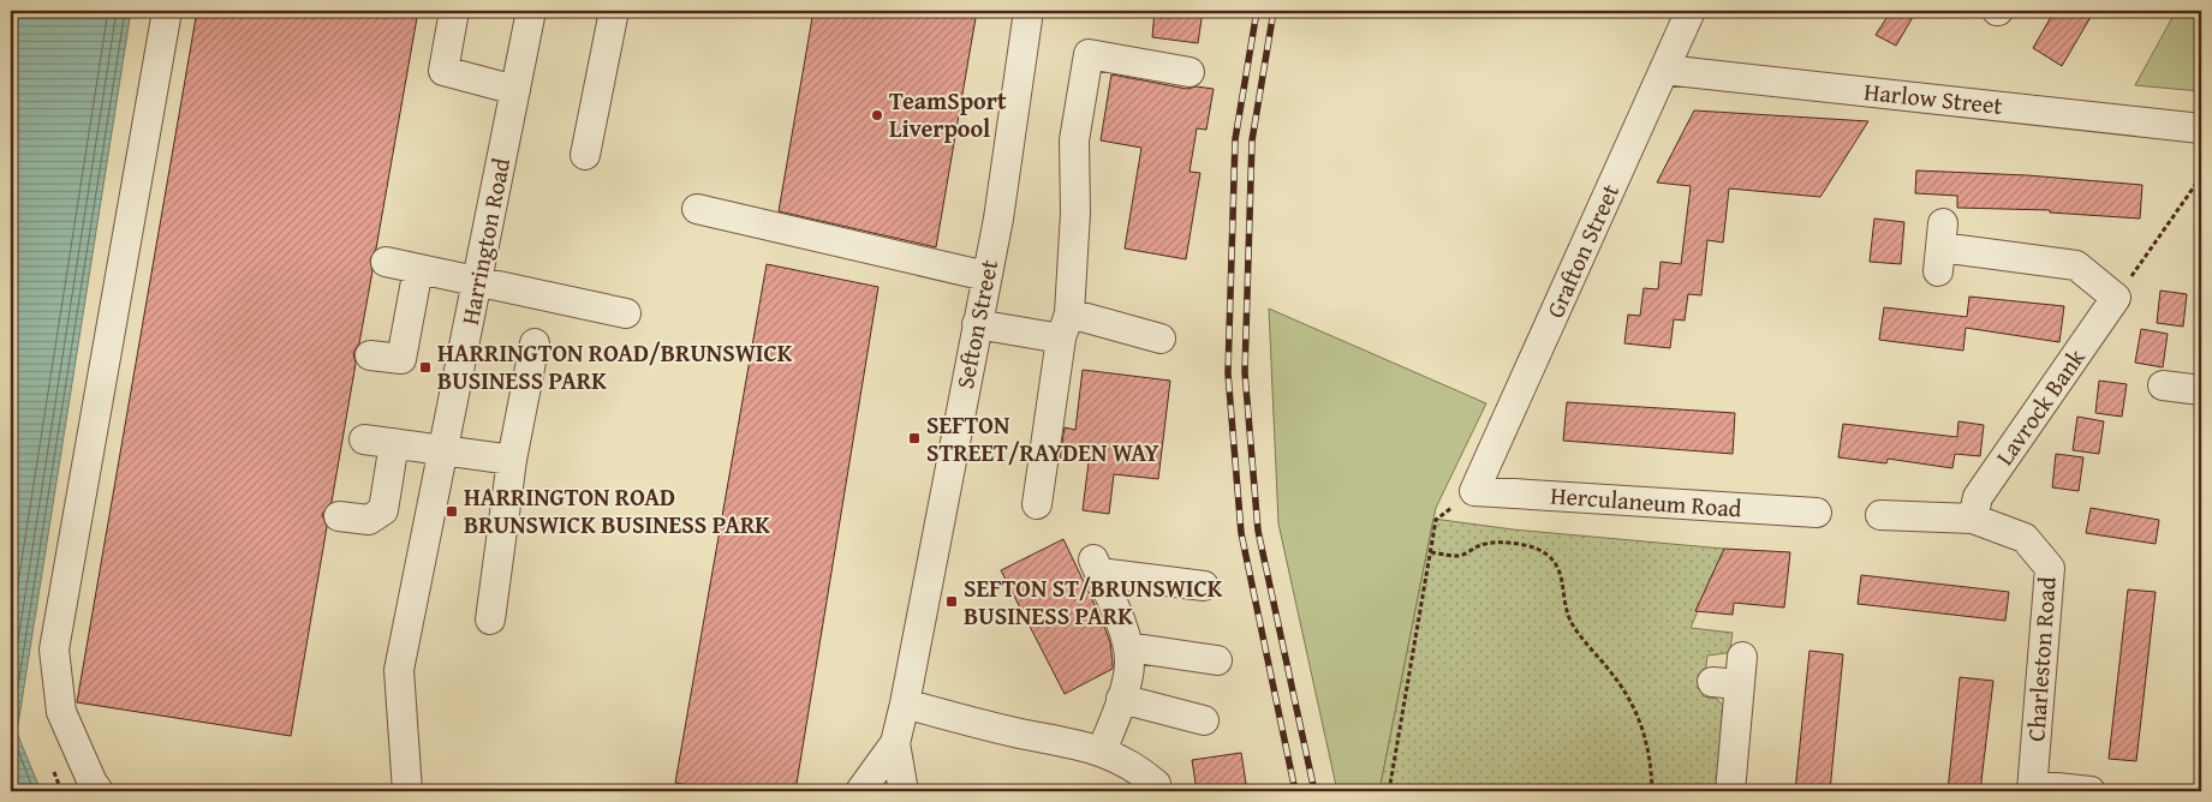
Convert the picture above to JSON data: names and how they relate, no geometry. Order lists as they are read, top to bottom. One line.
{"streets":{"street":["Harlow Street","Harrington Road","Grafton Street","Sefton Street","Lavrock Bank","Herculaneum Road","Charleston Road"]},"crossings":[["Harlow Street","Grafton Street"],["Grafton Street","Herculaneum Road"],["Lavrock Bank","Charleston Road"]],"places":{"other":["TeamSport Liverpool"],"transit":["HARRINGTON ROAD/BRUNSWICK BUSINESS PARK","SEFTON STREET/RAYDEN WAY","HARRINGTON ROAD BRUNSWICK BUSINESS PARK","SEFTON ST/BRUNSWICK BUSINESS PARK"]}}
